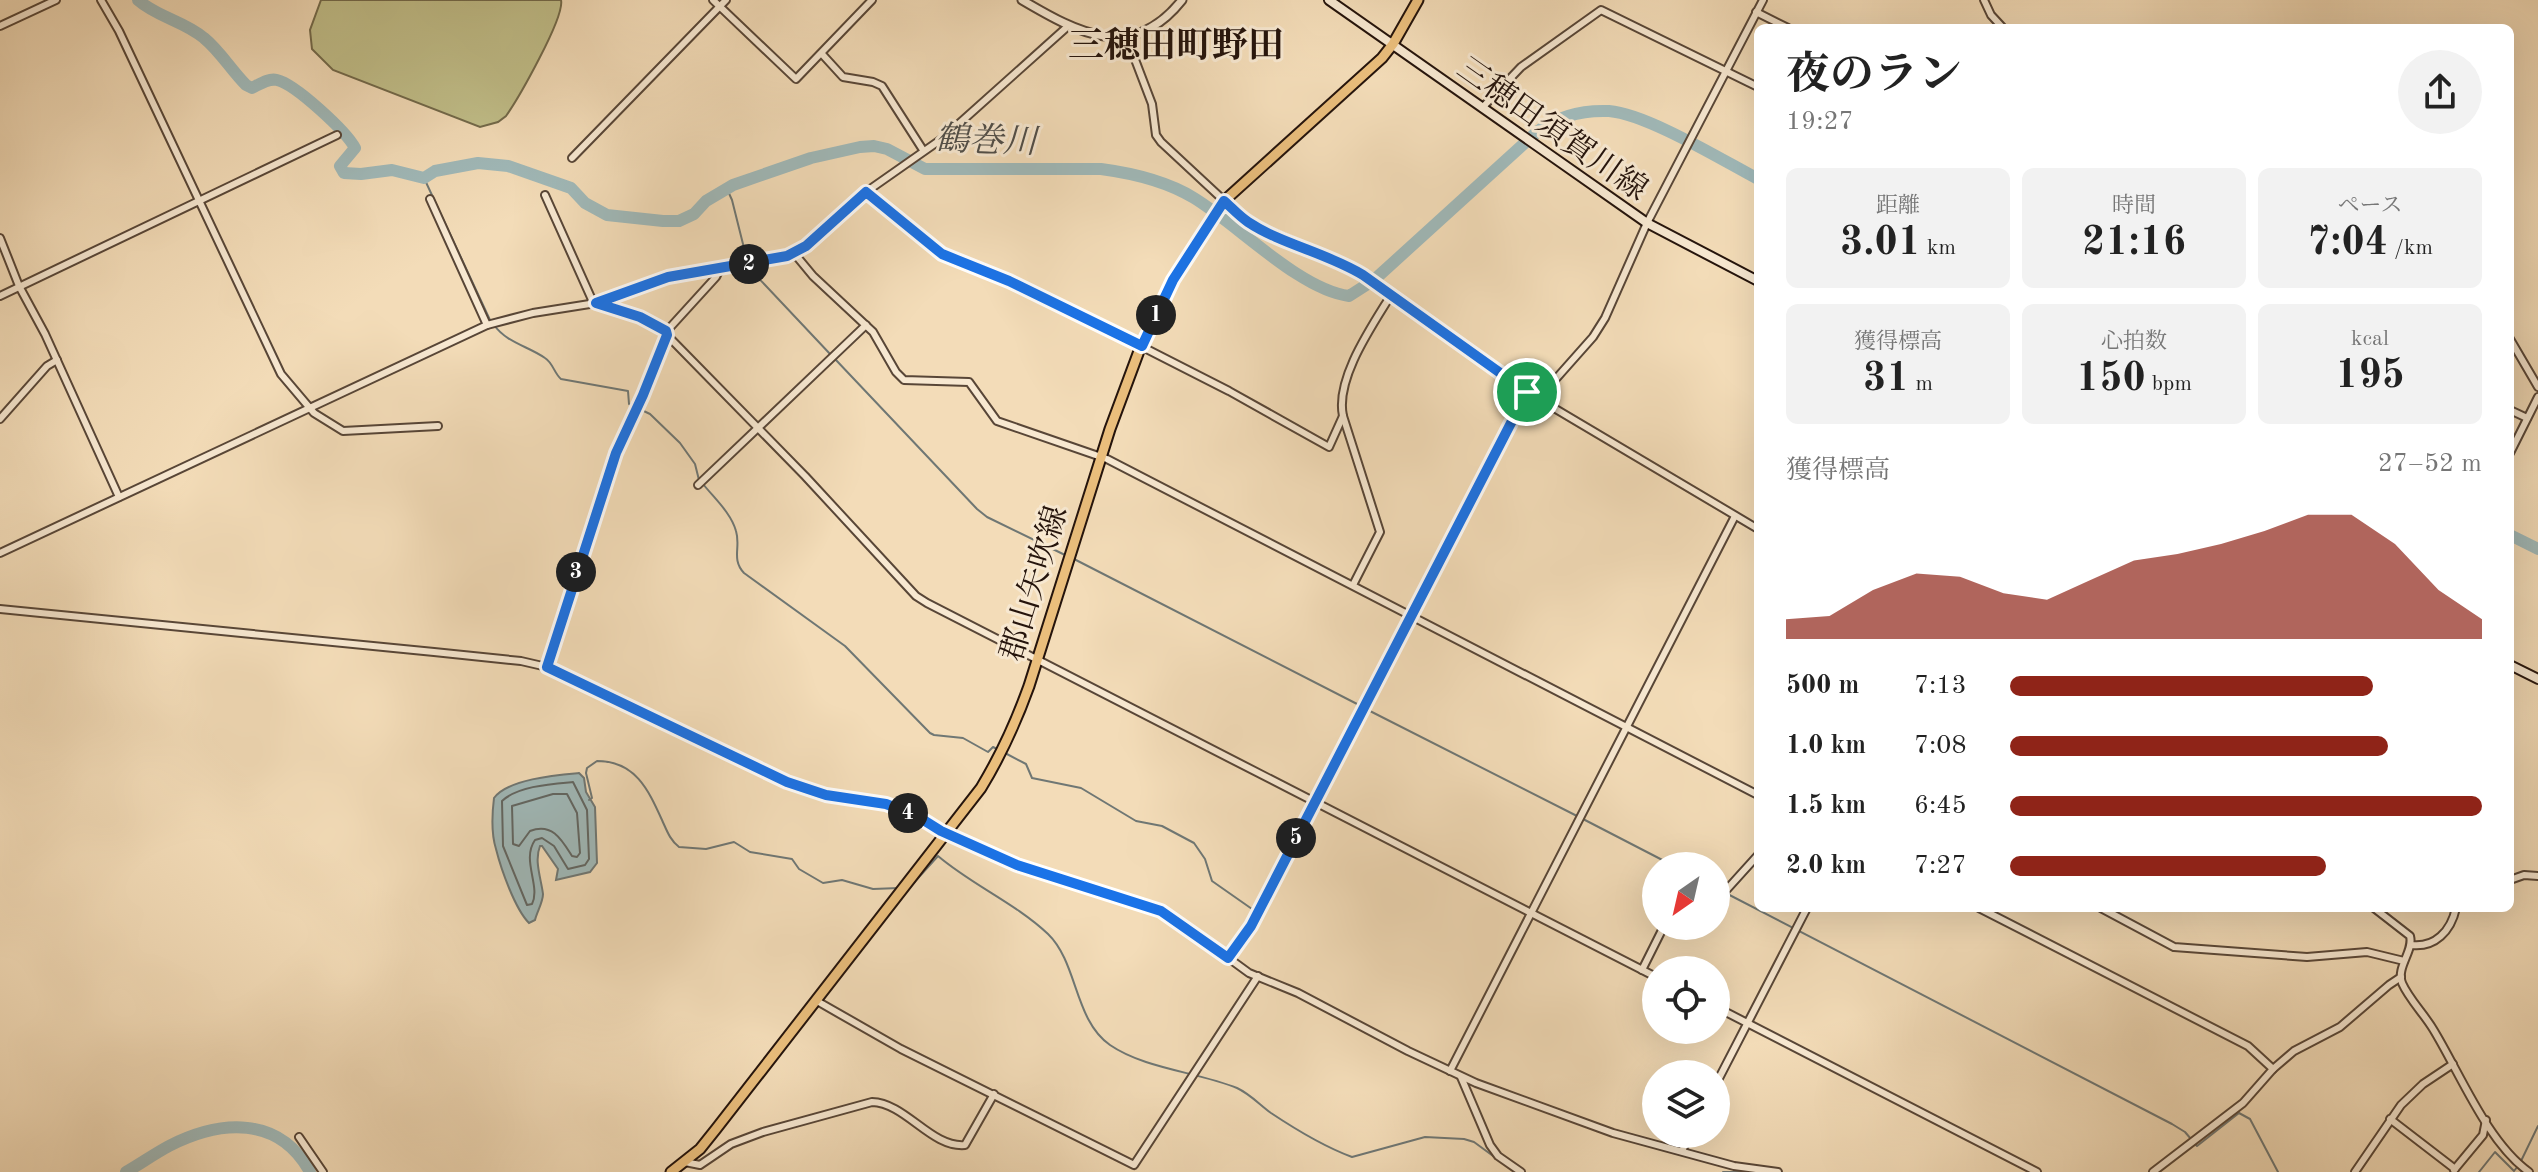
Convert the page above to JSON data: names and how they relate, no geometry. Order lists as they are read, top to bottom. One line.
{"streets":{"main road":["三穂田須賀川線","郡山矢吹線"]},"crossings":[["三穂田須賀川線","郡山矢吹線"]],"districts":["三穂田町野田"],"water":["鶴巻川"],"north":"bottom left","page":{"heading":["夜のラン","19:27"],"stats":[["距離","3.01 km"],["時間","21:16"],["ペース","7:04 /km"],["獲得標高","31 m"],["心拍数","150 bpm"],["kcal","195"]],"pins":["2","1","3","4","5"],"chart":["獲得標高","27–52 m"],"list":[{"name":"500 m","note":"7:13"},{"name":"1.0 km","note":"7:08"},{"name":"1.5 km","note":"6:45"},{"name":"2.0 km","note":"7:27"}]}}
